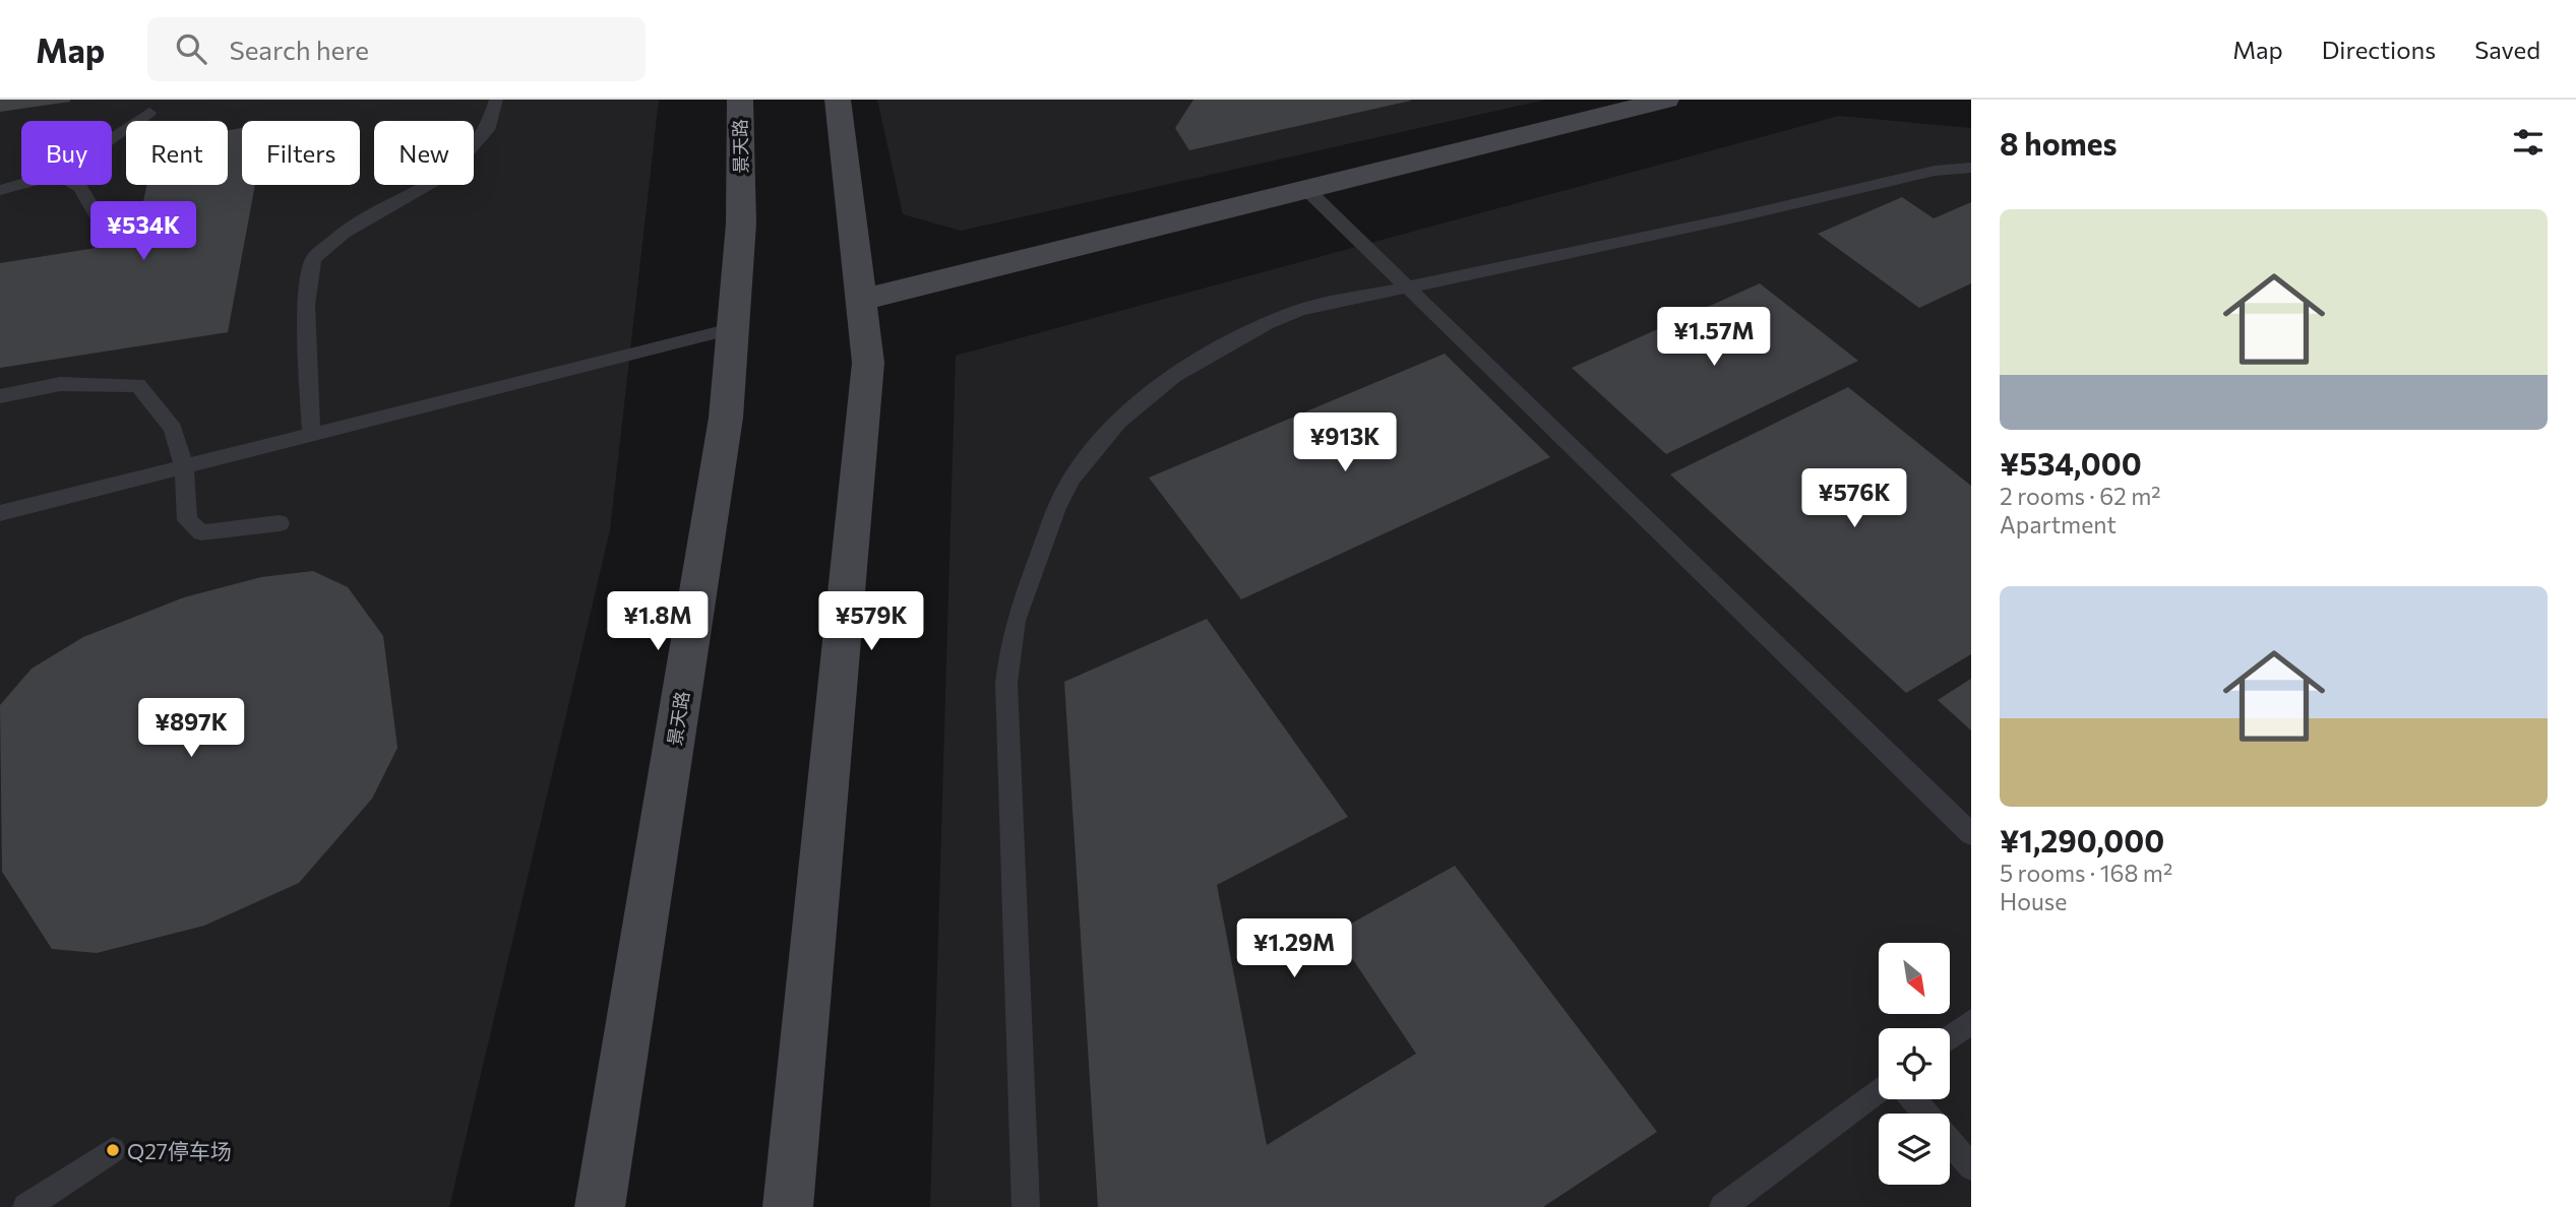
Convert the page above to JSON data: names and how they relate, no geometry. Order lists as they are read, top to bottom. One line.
{"streets":{"street":["景天路"]},"places":["Q27停车场"],"north":"bottom right","page":{"header":"Map","search":"Search here","nav":["Map","Directions","Saved"],"heading":"8 homes","chip":["Buy","Rent","Filters","New"],"list":[{"name":"¥534,000","note":"2 rooms · 62 m² · Apartment"},{"name":"¥1,290,000","note":"5 rooms · 168 m² · House"}],"price":["¥534K","¥1.57M","¥913K","¥576K","¥1.8M","¥579K","¥897K","¥1.29M"]}}
